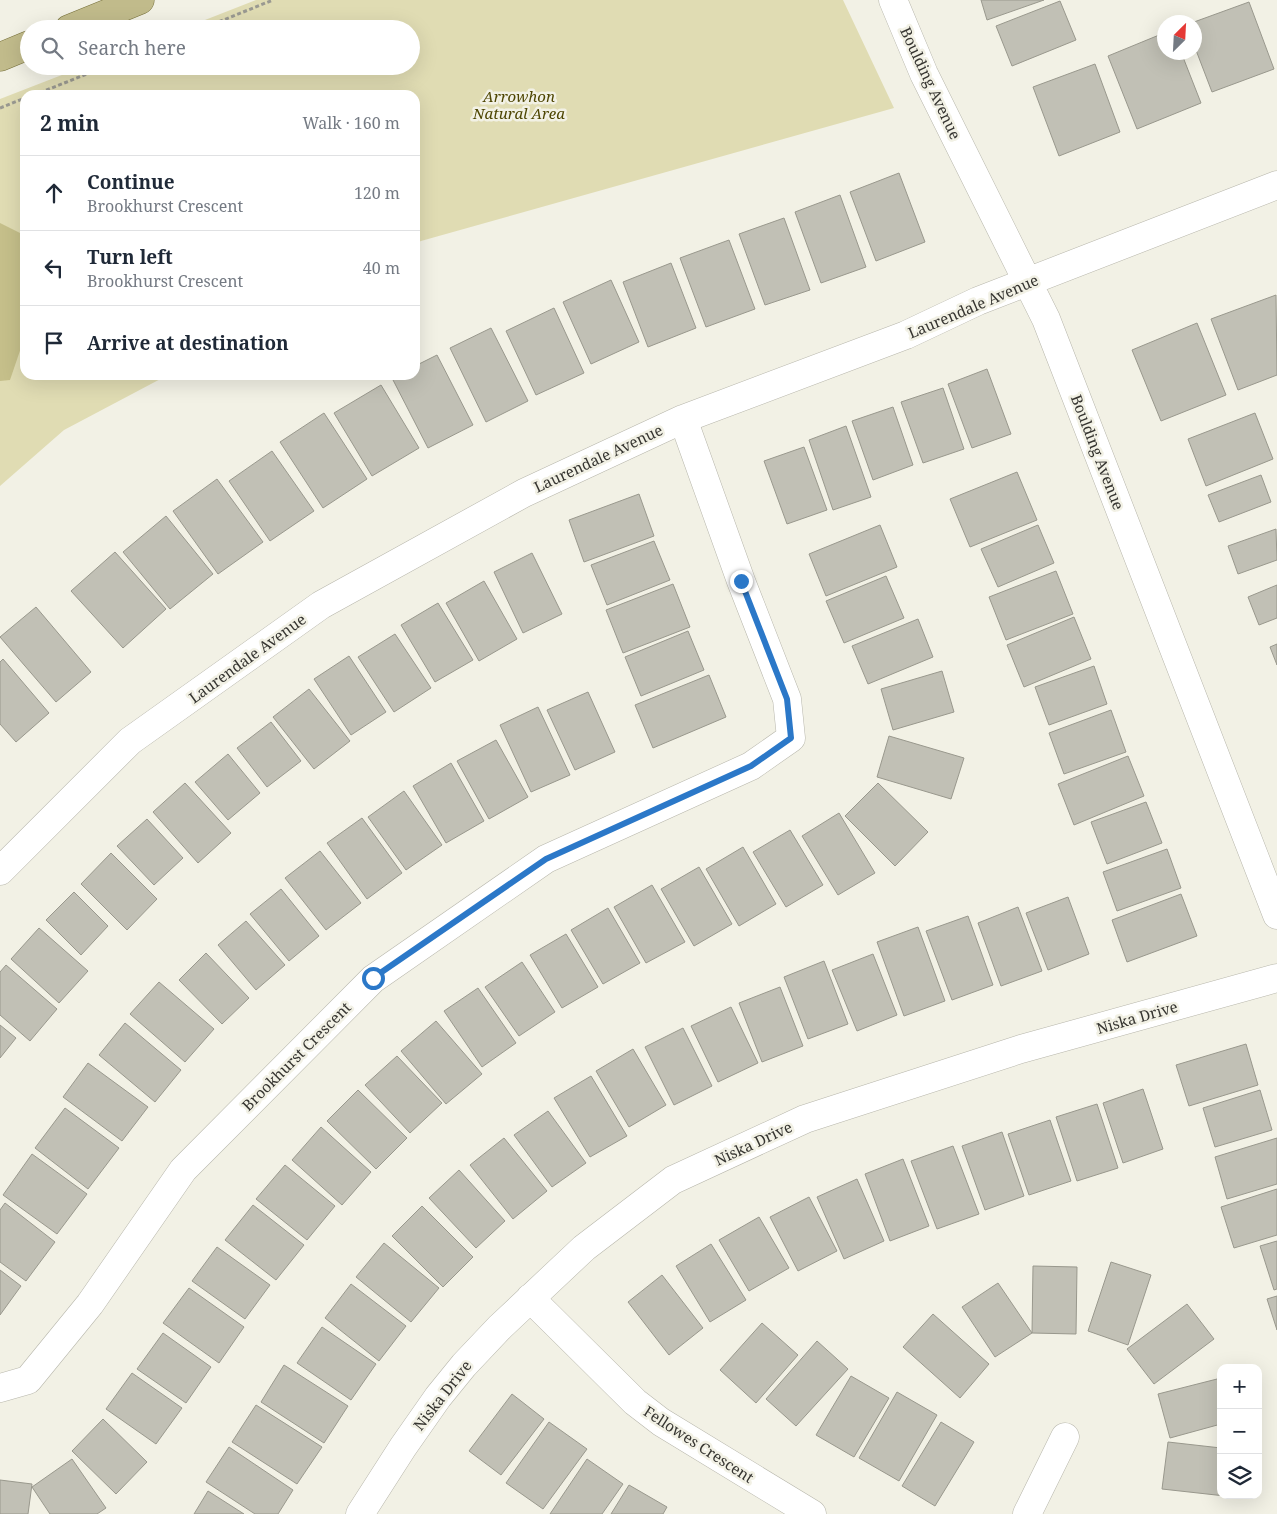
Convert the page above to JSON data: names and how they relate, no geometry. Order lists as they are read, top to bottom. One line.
{"streets":{"street":["Boulding Avenue","Laurendale Avenue","Niska Drive","Brookhurst Crescent","Fellowes Crescent"]},"crossings":[["Boulding Avenue","Laurendale Avenue"],["Laurendale Avenue","Brookhurst Crescent"],["Niska Drive","Fellowes Crescent"]],"parks":["Arrowhon Natural Area"],"north":"top right","page":{"search":"Search here","heading":["2 min","Walk · 160 m"],"list":[["Continue","Brookhurst Crescent","120 m"],["Turn left","Brookhurst Crescent","40 m"],"Arrive at destination"],"map_buttons":["+","−"]}}
